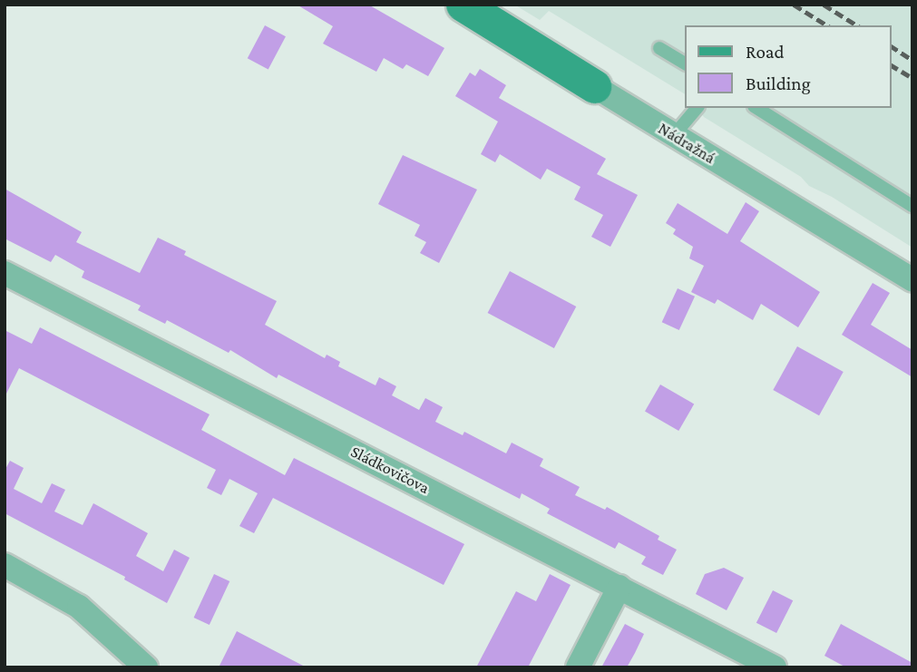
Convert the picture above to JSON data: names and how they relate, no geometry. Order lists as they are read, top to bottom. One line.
{"streets":{"street":["Nádražná","Sládkovičova"]},"legend":["Road","Building"]}
